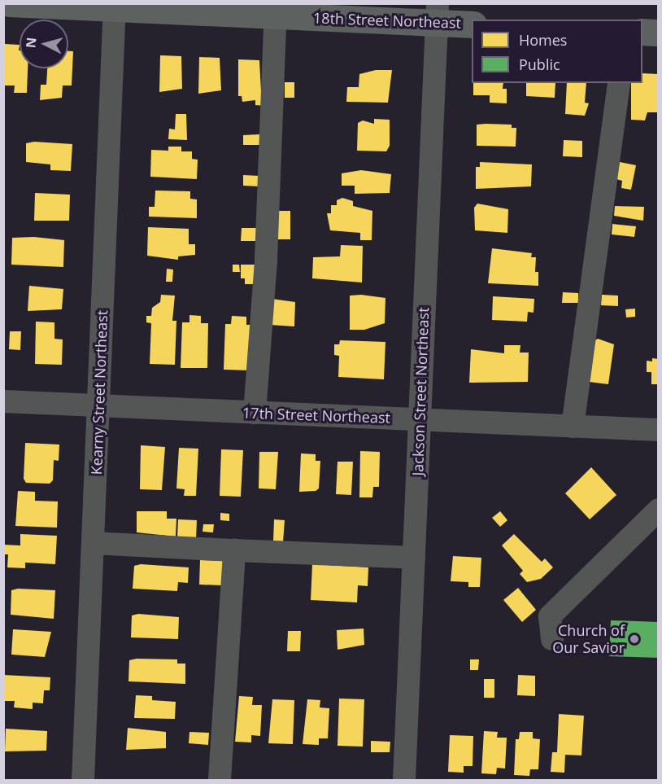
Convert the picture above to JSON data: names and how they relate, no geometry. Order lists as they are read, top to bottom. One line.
{"streets":{"main road":["18th Street Northeast"],"street":["Jackson Street Northeast","Kearny Street Northeast","17th Street Northeast"]},"crossings":[["18th Street Northeast","Jackson Street Northeast"],["18th Street Northeast","Kearny Street Northeast"],["Jackson Street Northeast","17th Street Northeast"],["Kearny Street Northeast","17th Street Northeast"]],"places":["Church of Our Savior"],"legend":["Homes","Public"],"north":"left"}
